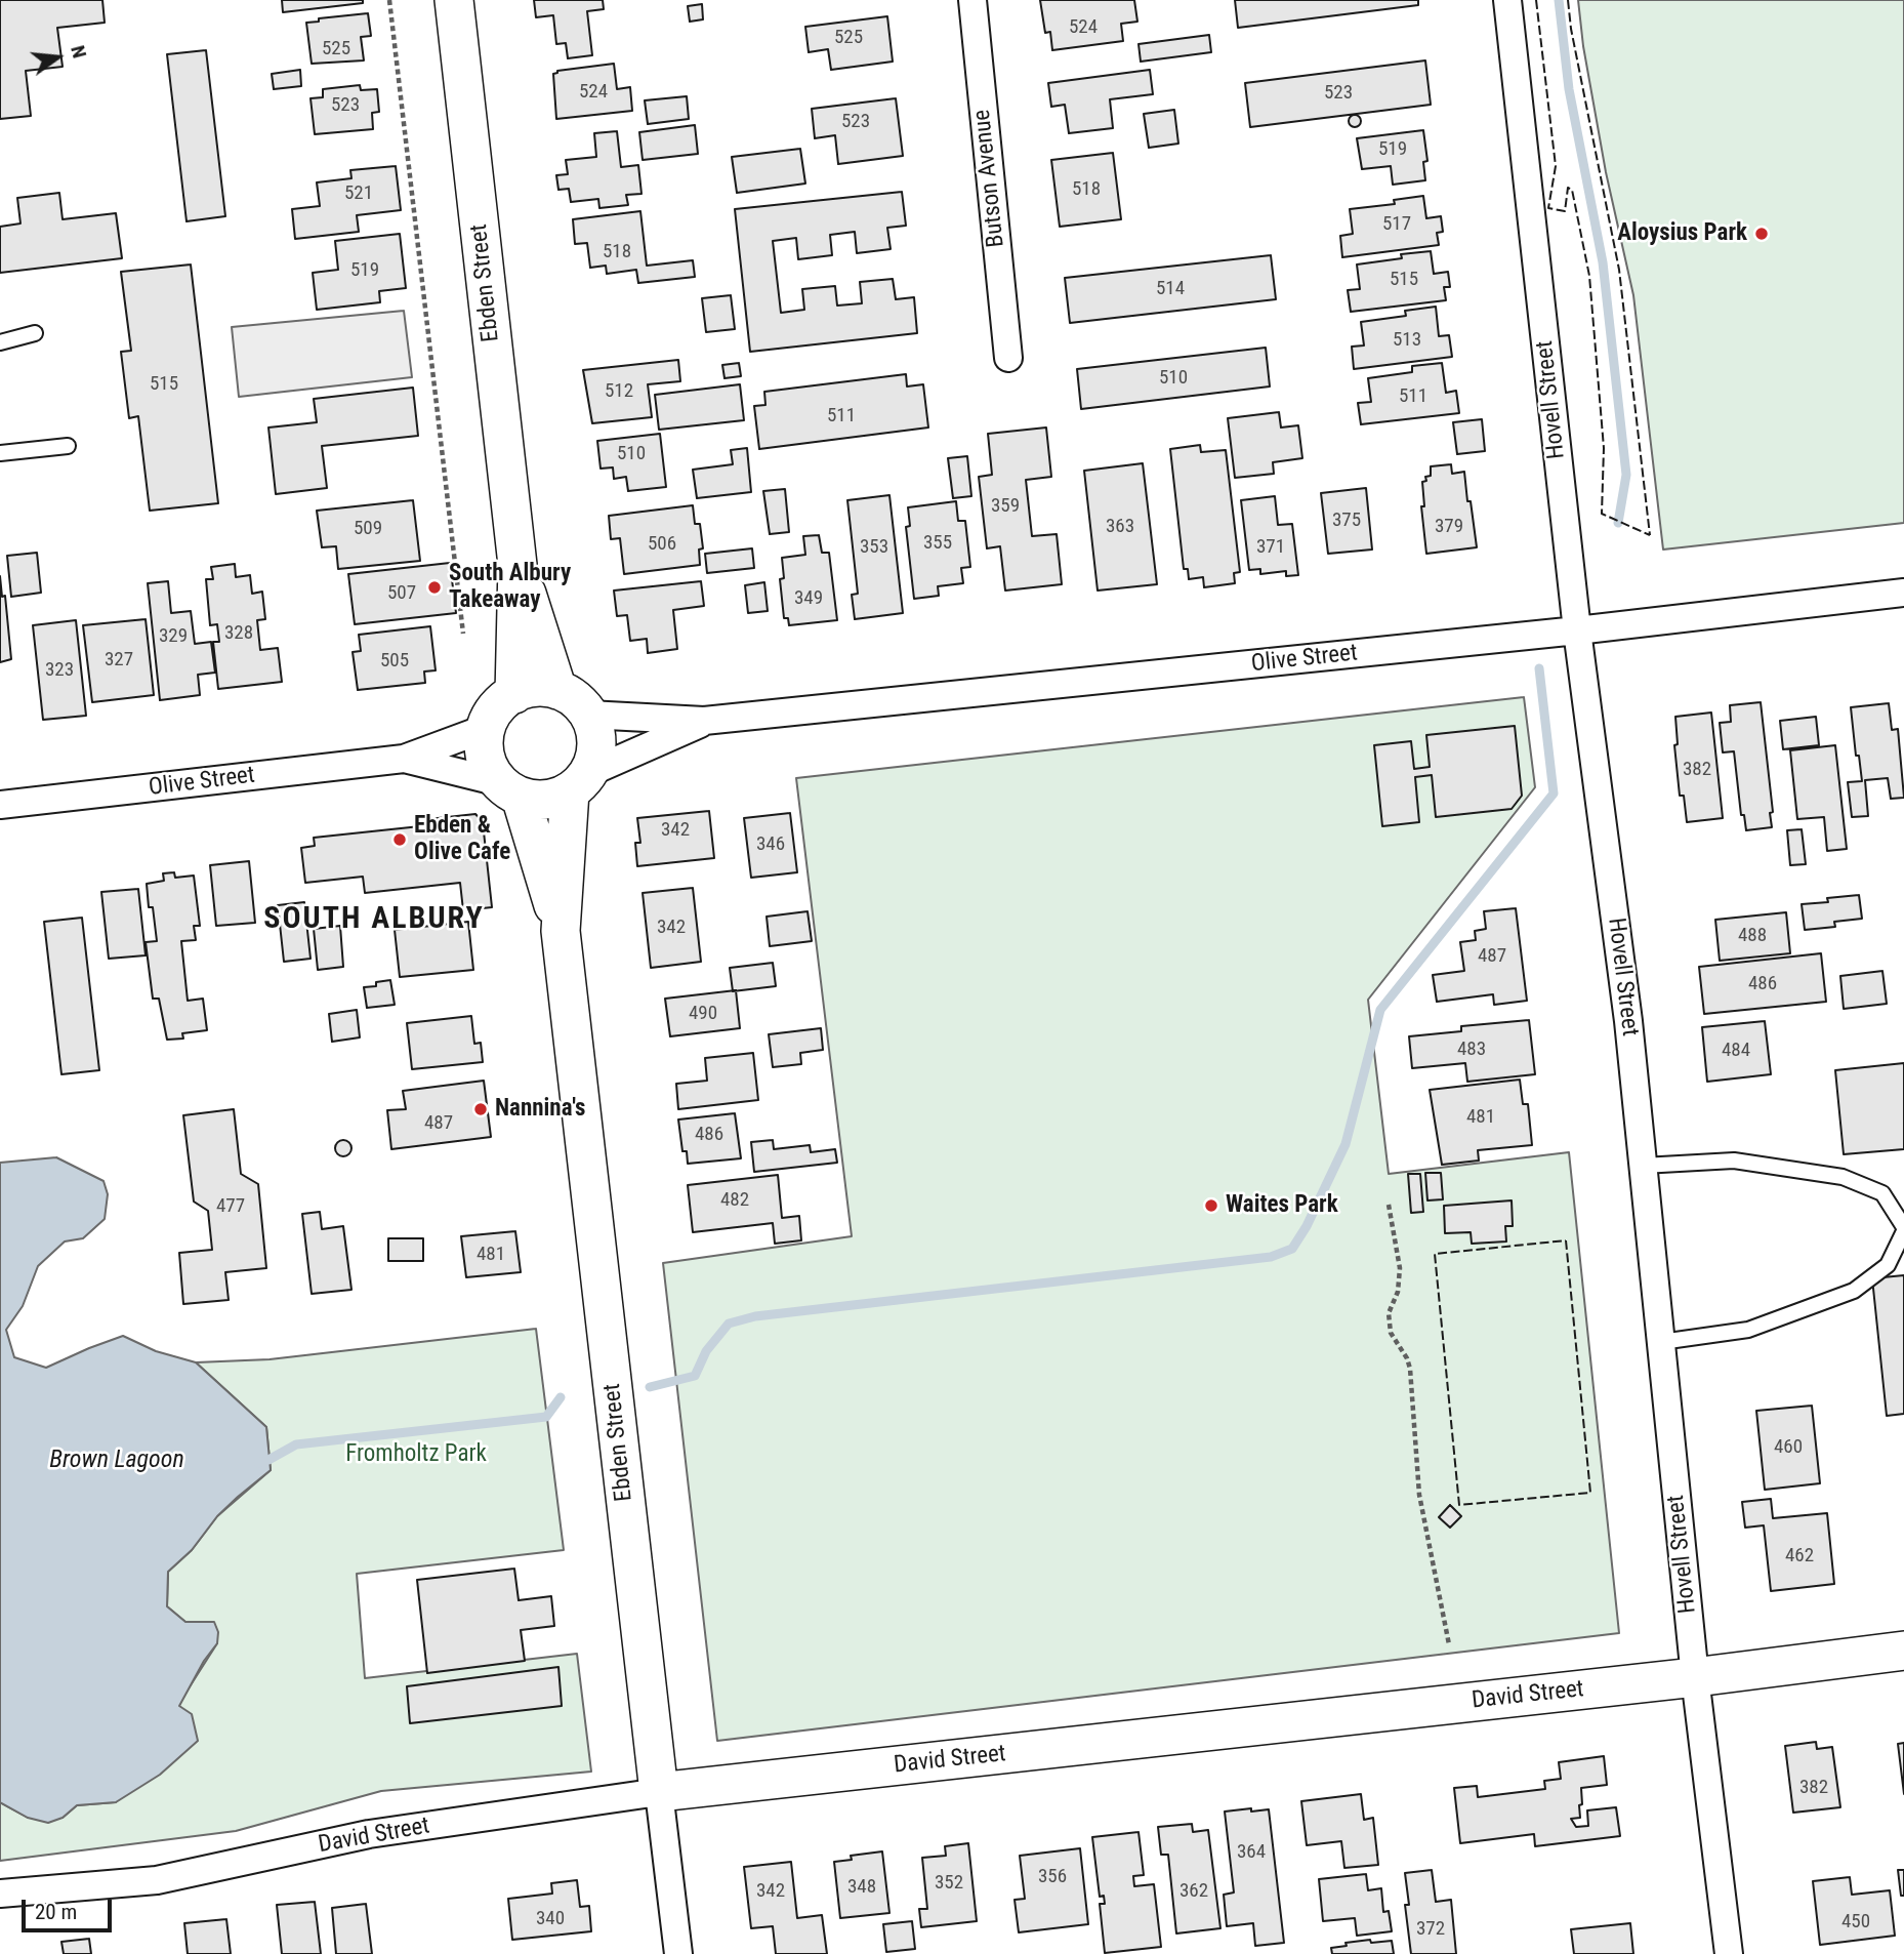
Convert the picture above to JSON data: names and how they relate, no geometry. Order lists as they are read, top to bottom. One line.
{"streets":{"street":["Butson Avenue","Ebden Street","Hovell Street","Olive Street","David Street"]},"crossings":[["Ebden Street","Olive Street"],["Ebden Street","David Street"],["Hovell Street","Olive Street"],["Hovell Street","David Street"]],"districts":["SOUTH ALBURY"],"water":["Brown Lagoon"],"parks":["Fromholtz Park"],"places":["Aloysius Park","South Albury Takeaway","Ebden & Olive Cafe","Nannina's","Waites Park"],"house_numbers":["524","525","525","524","523","523","523","519","518","521","517","518","519","515","514","513","510","515","512","511","511","510","359","375","363","379","509","355","506","353","371","507","349","328","329","327","505","323","382","342","346","342","488","487","486","490","483","484","481","487","486","482","477","481","460","462","382","364","356","352","348","342","362","340","450","372"],"scale_bar":"20 m","north":"right"}
